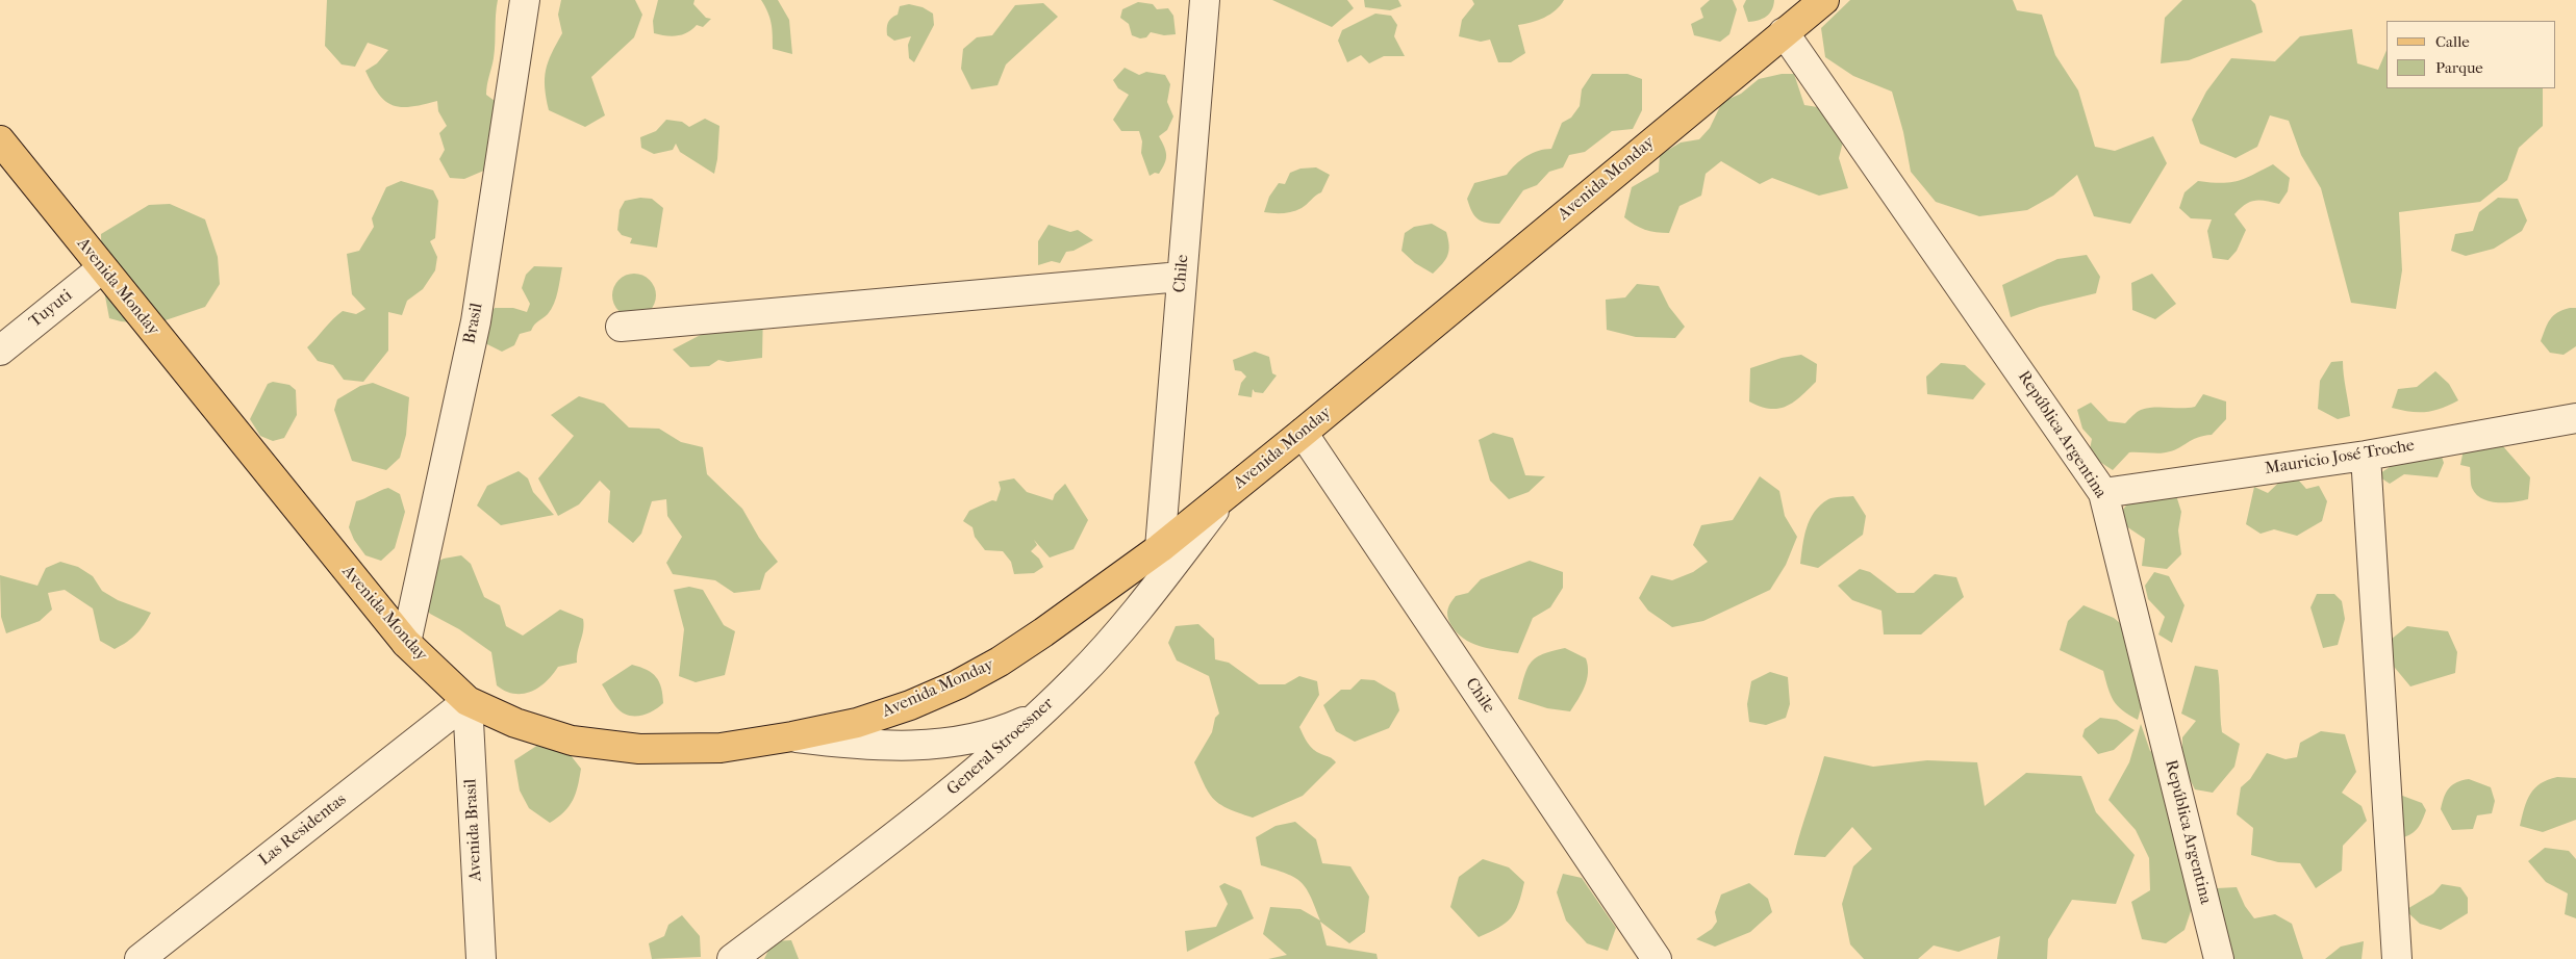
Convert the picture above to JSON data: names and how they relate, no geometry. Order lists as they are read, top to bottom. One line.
{"streets":{"main road":["Avenida Monday"],"street":["Chile","Tuyuti","Brasil","República Argentina","Mauricio José Troche","General Stroessner","Las Residentas","Avenida Brasil"]},"crossings":[["Avenida Monday","Chile"],["Avenida Monday","Tuyuti"],["Avenida Monday","Brasil"],["Avenida Monday","República Argentina"],["Avenida Monday","General Stroessner"],["Avenida Monday","Las Residentas"],["Avenida Monday","Avenida Brasil"],["República Argentina","Mauricio José Troche"],["Las Residentas","Avenida Brasil"]],"legend":["Calle","Parque"]}
